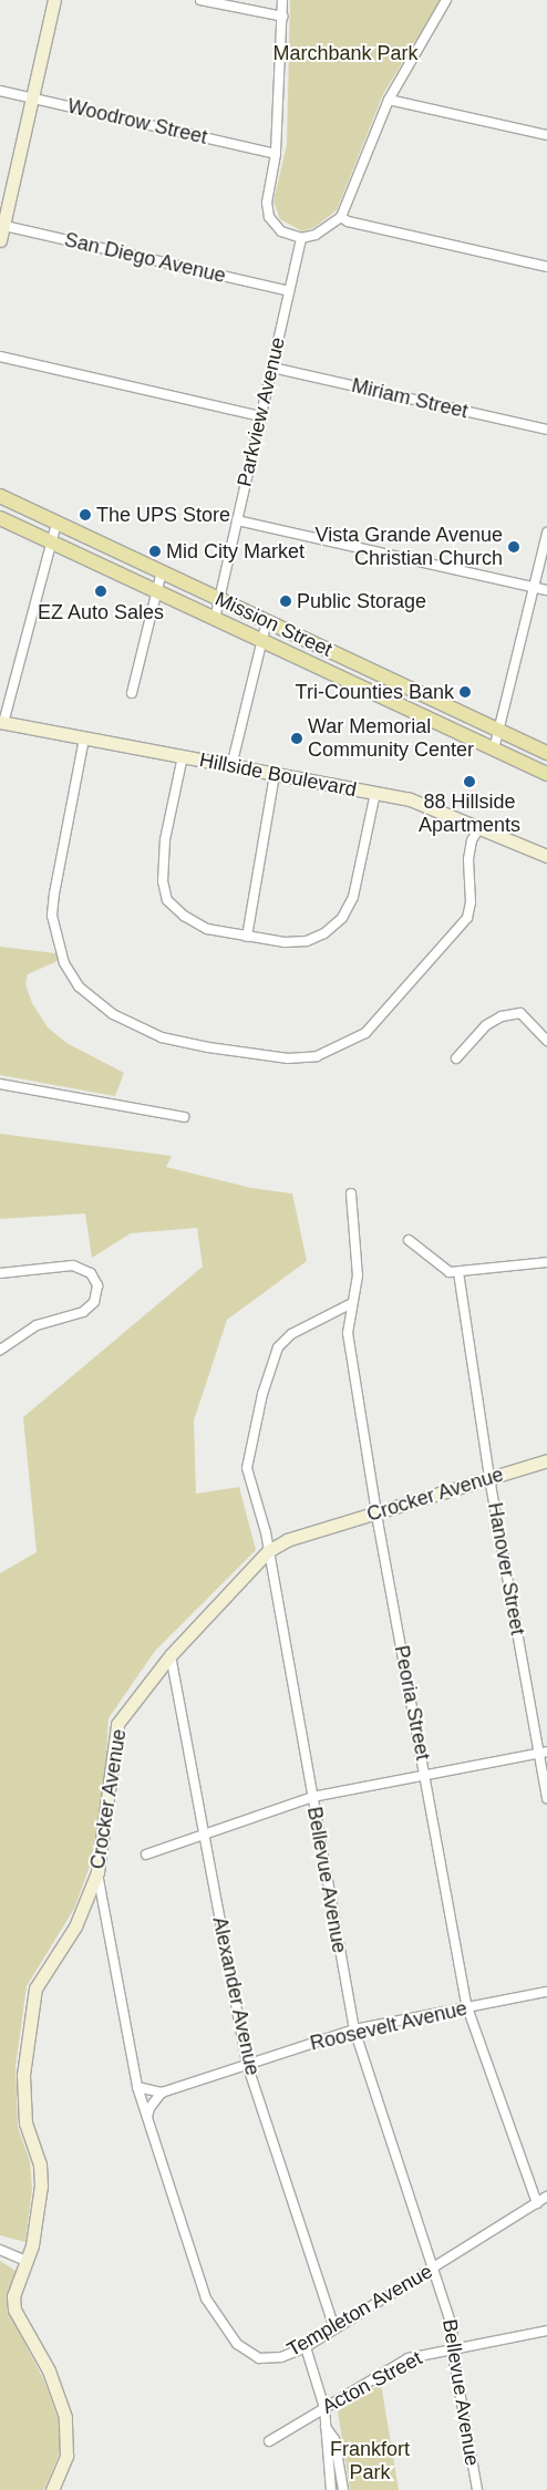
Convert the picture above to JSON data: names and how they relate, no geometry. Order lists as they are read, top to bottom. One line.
{"streets":{"main road":["Mission Street"],"street":["Woodrow Street","San Diego Avenue","Miriam Street","Parkview Avenue","Hillside Boulevard","Crocker Avenue","Hanover Street","Peoria Street","Bellevue Avenue","Alexander Avenue","Roosevelt Avenue","Templeton Avenue","Acton Street"]},"crossings":[["San Diego Avenue","Parkview Avenue"],["Miriam Street","Parkview Avenue"],["Parkview Avenue","Mission Street"],["Crocker Avenue","Hanover Street"],["Crocker Avenue","Peoria Street"],["Crocker Avenue","Bellevue Avenue"],["Crocker Avenue","Alexander Avenue"],["Crocker Avenue","Templeton Avenue"],["Peoria Street","Bellevue Avenue"],["Peoria Street","Roosevelt Avenue"],["Peoria Street","Templeton Avenue"],["Bellevue Avenue","Roosevelt Avenue"],["Bellevue Avenue","Templeton Avenue"],["Bellevue Avenue","Acton Street"],["Alexander Avenue","Roosevelt Avenue"],["Alexander Avenue","Templeton Avenue"]],"parks":["Marchbank Park","Frankfort Park"],"places":["The UPS Store","Vista Grande Avenue Christian Church","Mid City Market","EZ Auto Sales","Public Storage","Tri-Counties Bank","War Memorial Community Center","88 Hillside Apartments"]}
